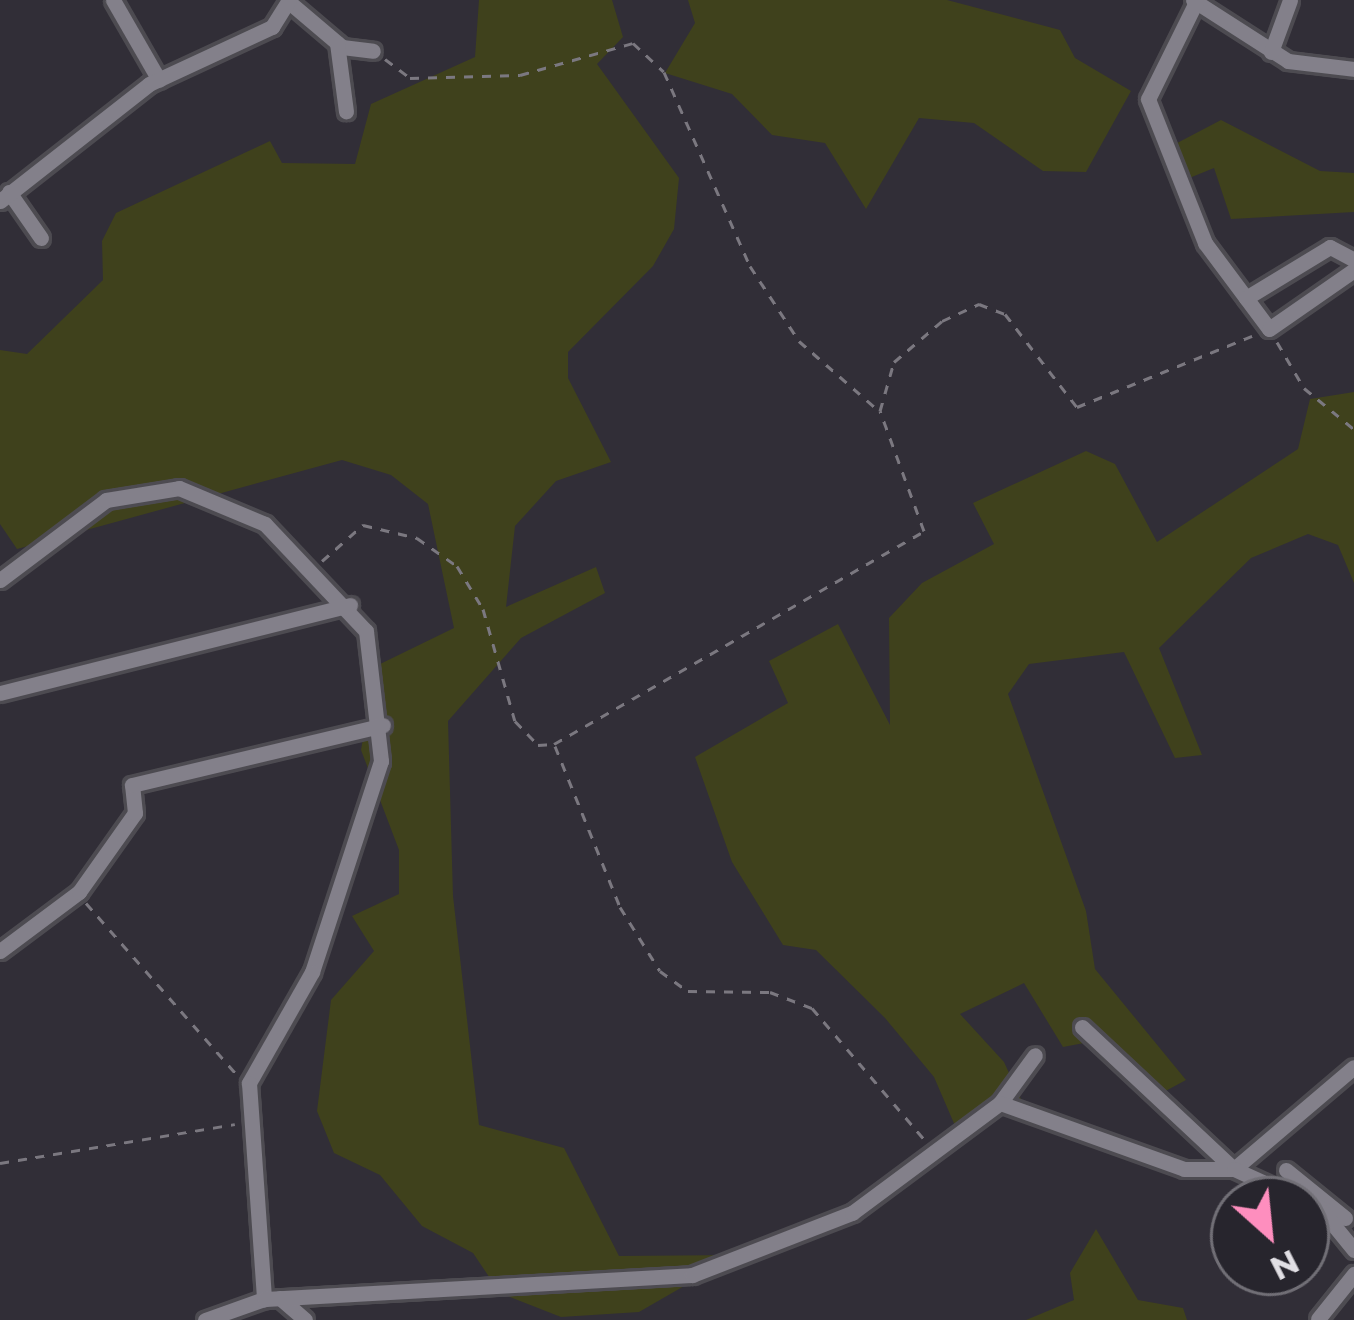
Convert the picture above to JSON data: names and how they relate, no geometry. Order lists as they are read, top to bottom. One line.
{"north":"bottom right"}
